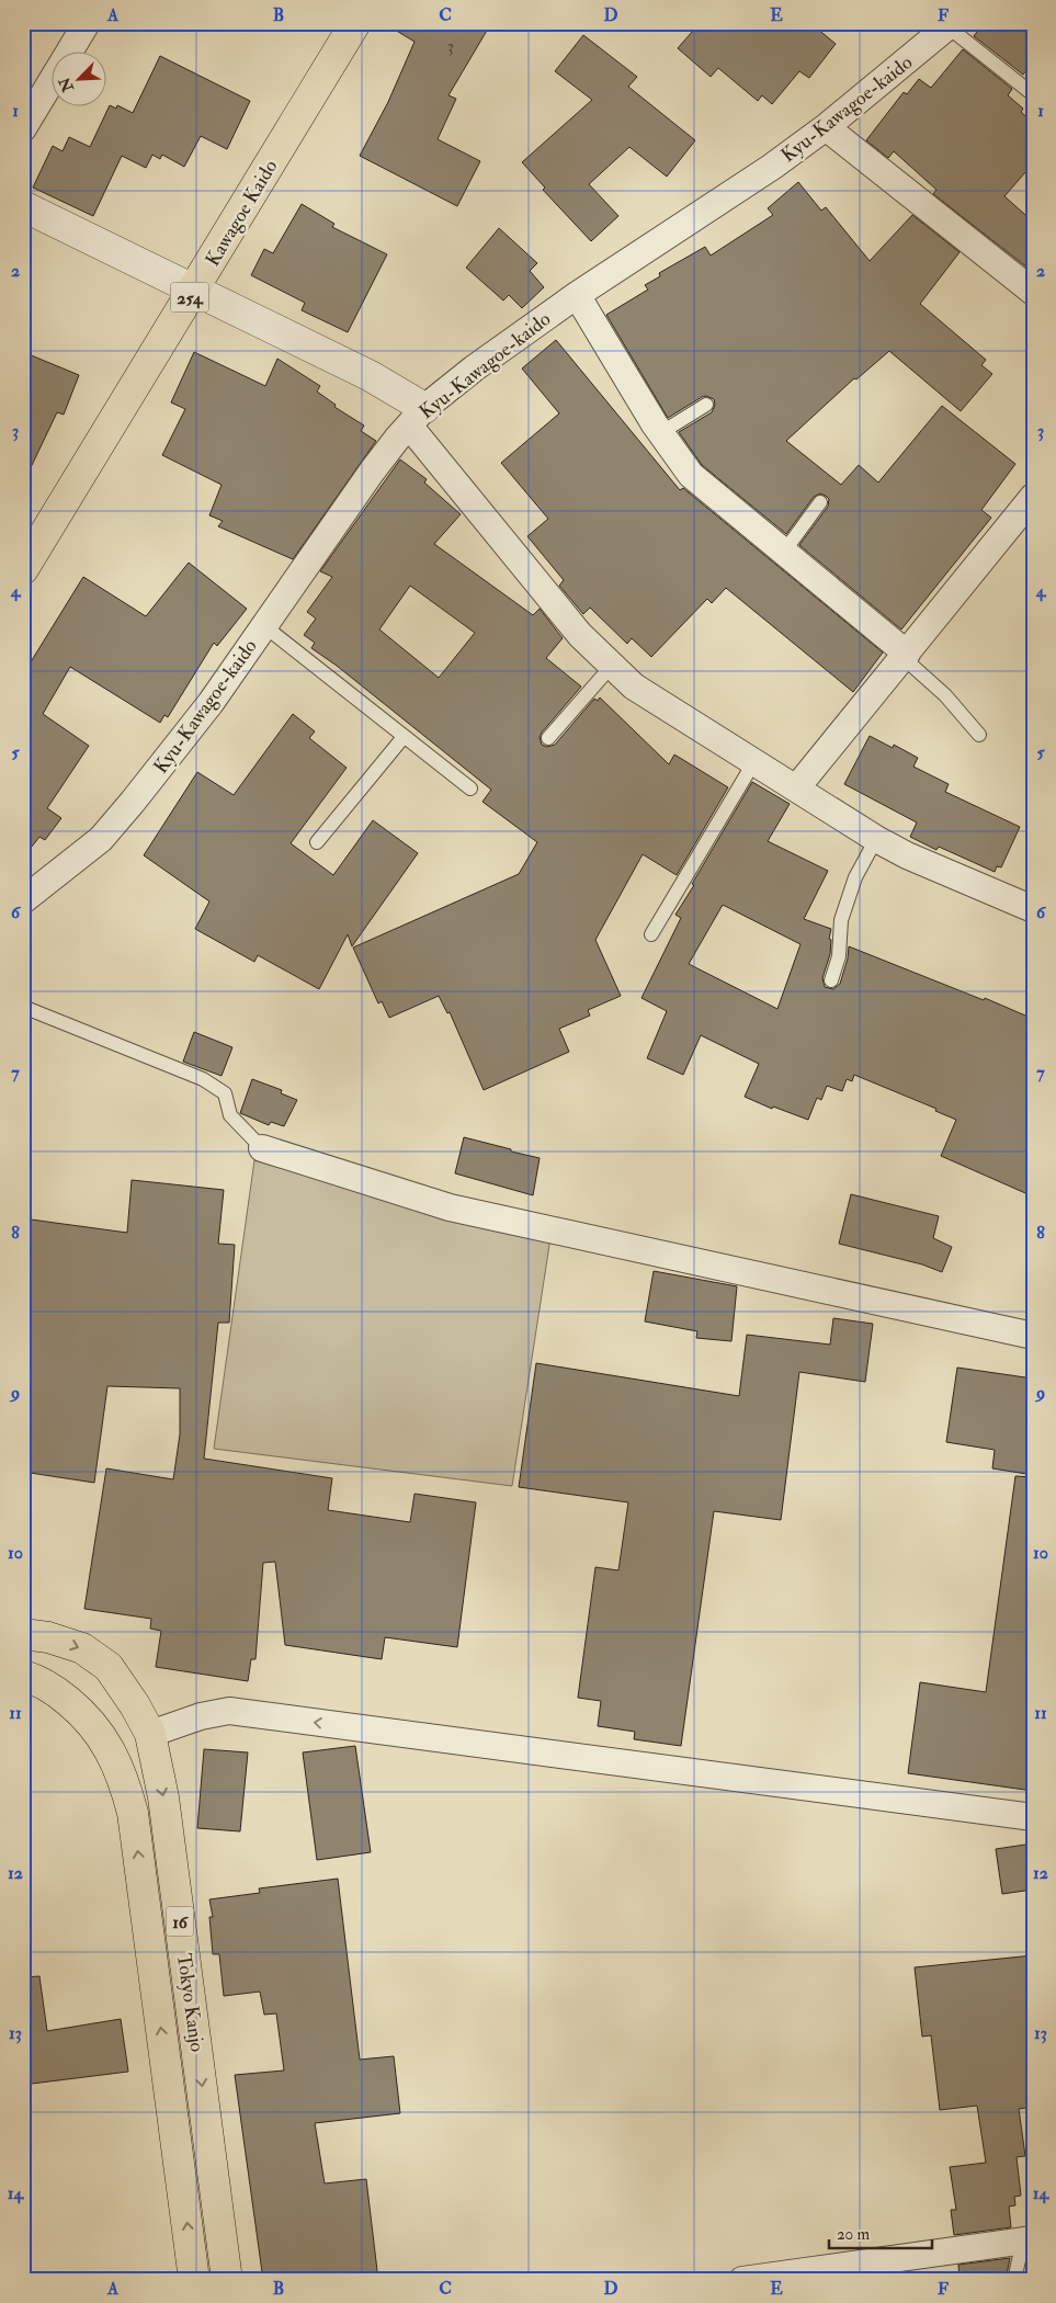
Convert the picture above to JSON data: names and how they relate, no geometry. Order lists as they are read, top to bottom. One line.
{"streets":{"highway":["Kawagoe Kaido","254","16","Tokyo Kanjo"],"street":["Kyu-Kawagoe-kaido"]},"house_numbers":["3"],"scale_bar":"20 m","north":"bottom left","grid":{"columns":["A","B","C","D","E","F"],"rows":["1","2","3","4","5","6","7","8","9","10","11","12","13","14"]}}
